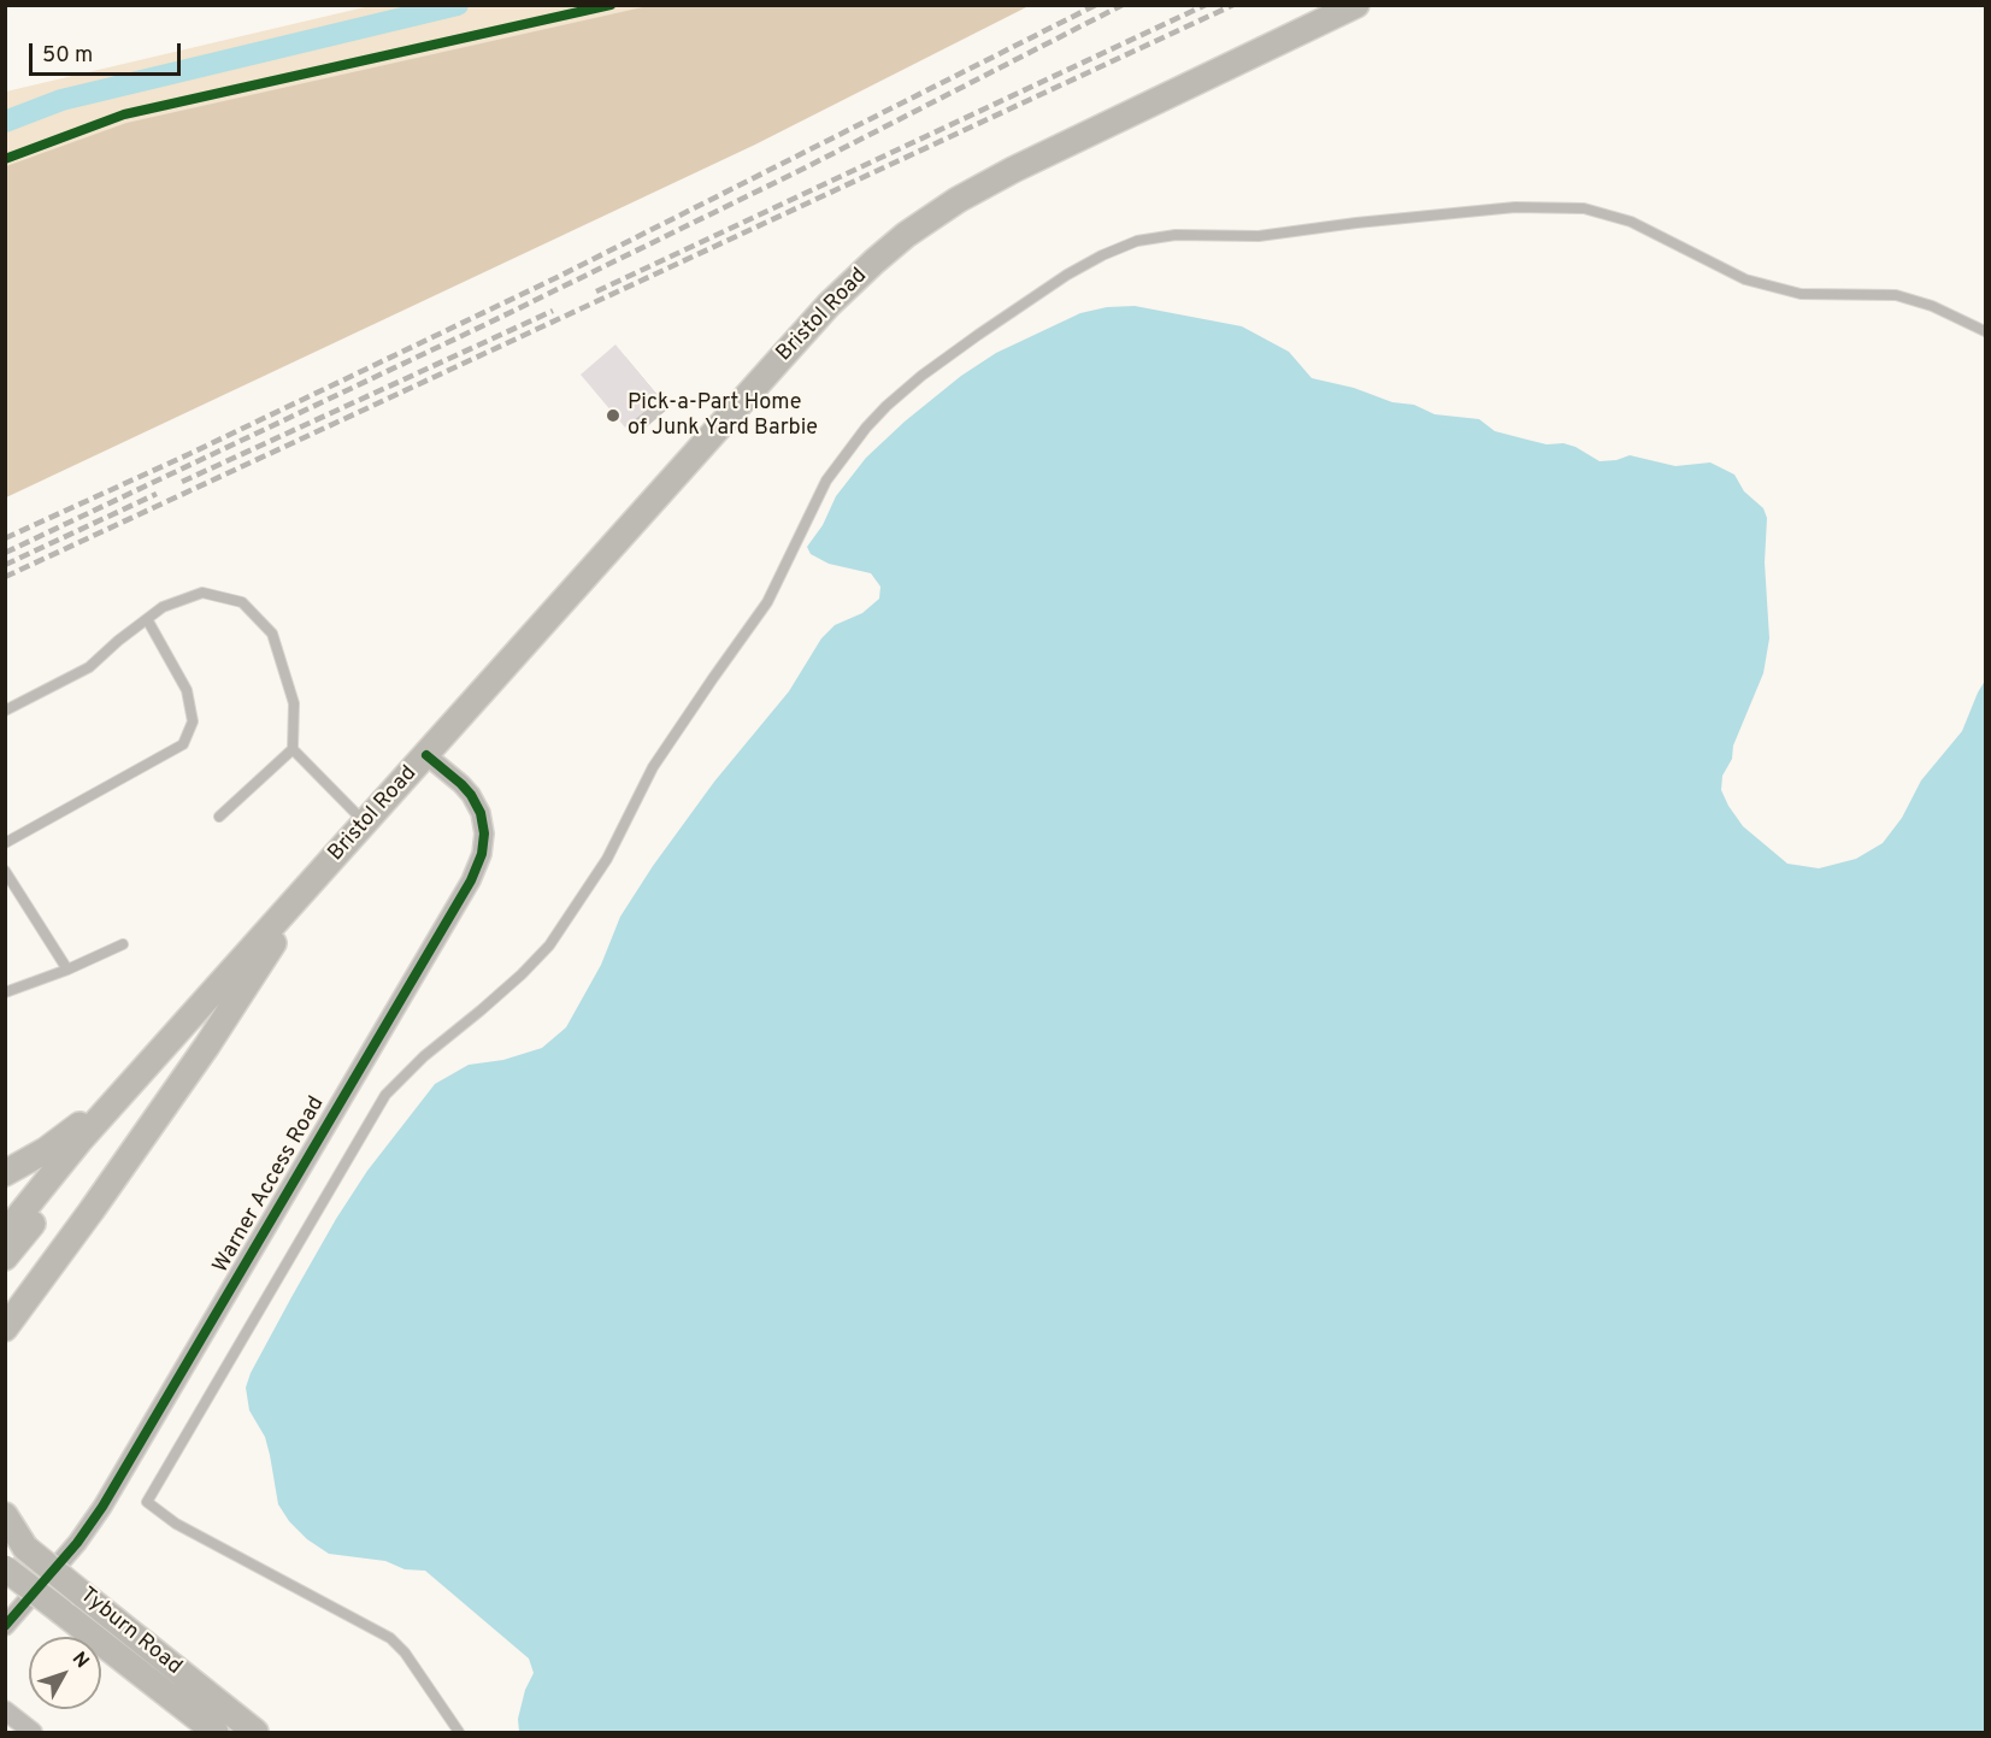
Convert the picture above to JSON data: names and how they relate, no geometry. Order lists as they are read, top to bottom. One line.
{"streets":{"main road":["Bristol Road","Tyburn Road"],"street":["Warner Access Road"]},"crossings":[["Bristol Road","Warner Access Road"]],"places":["Pick-a-Part Home of Junk Yard Barbie"],"scale_bar":"50 m","north":"top right"}
